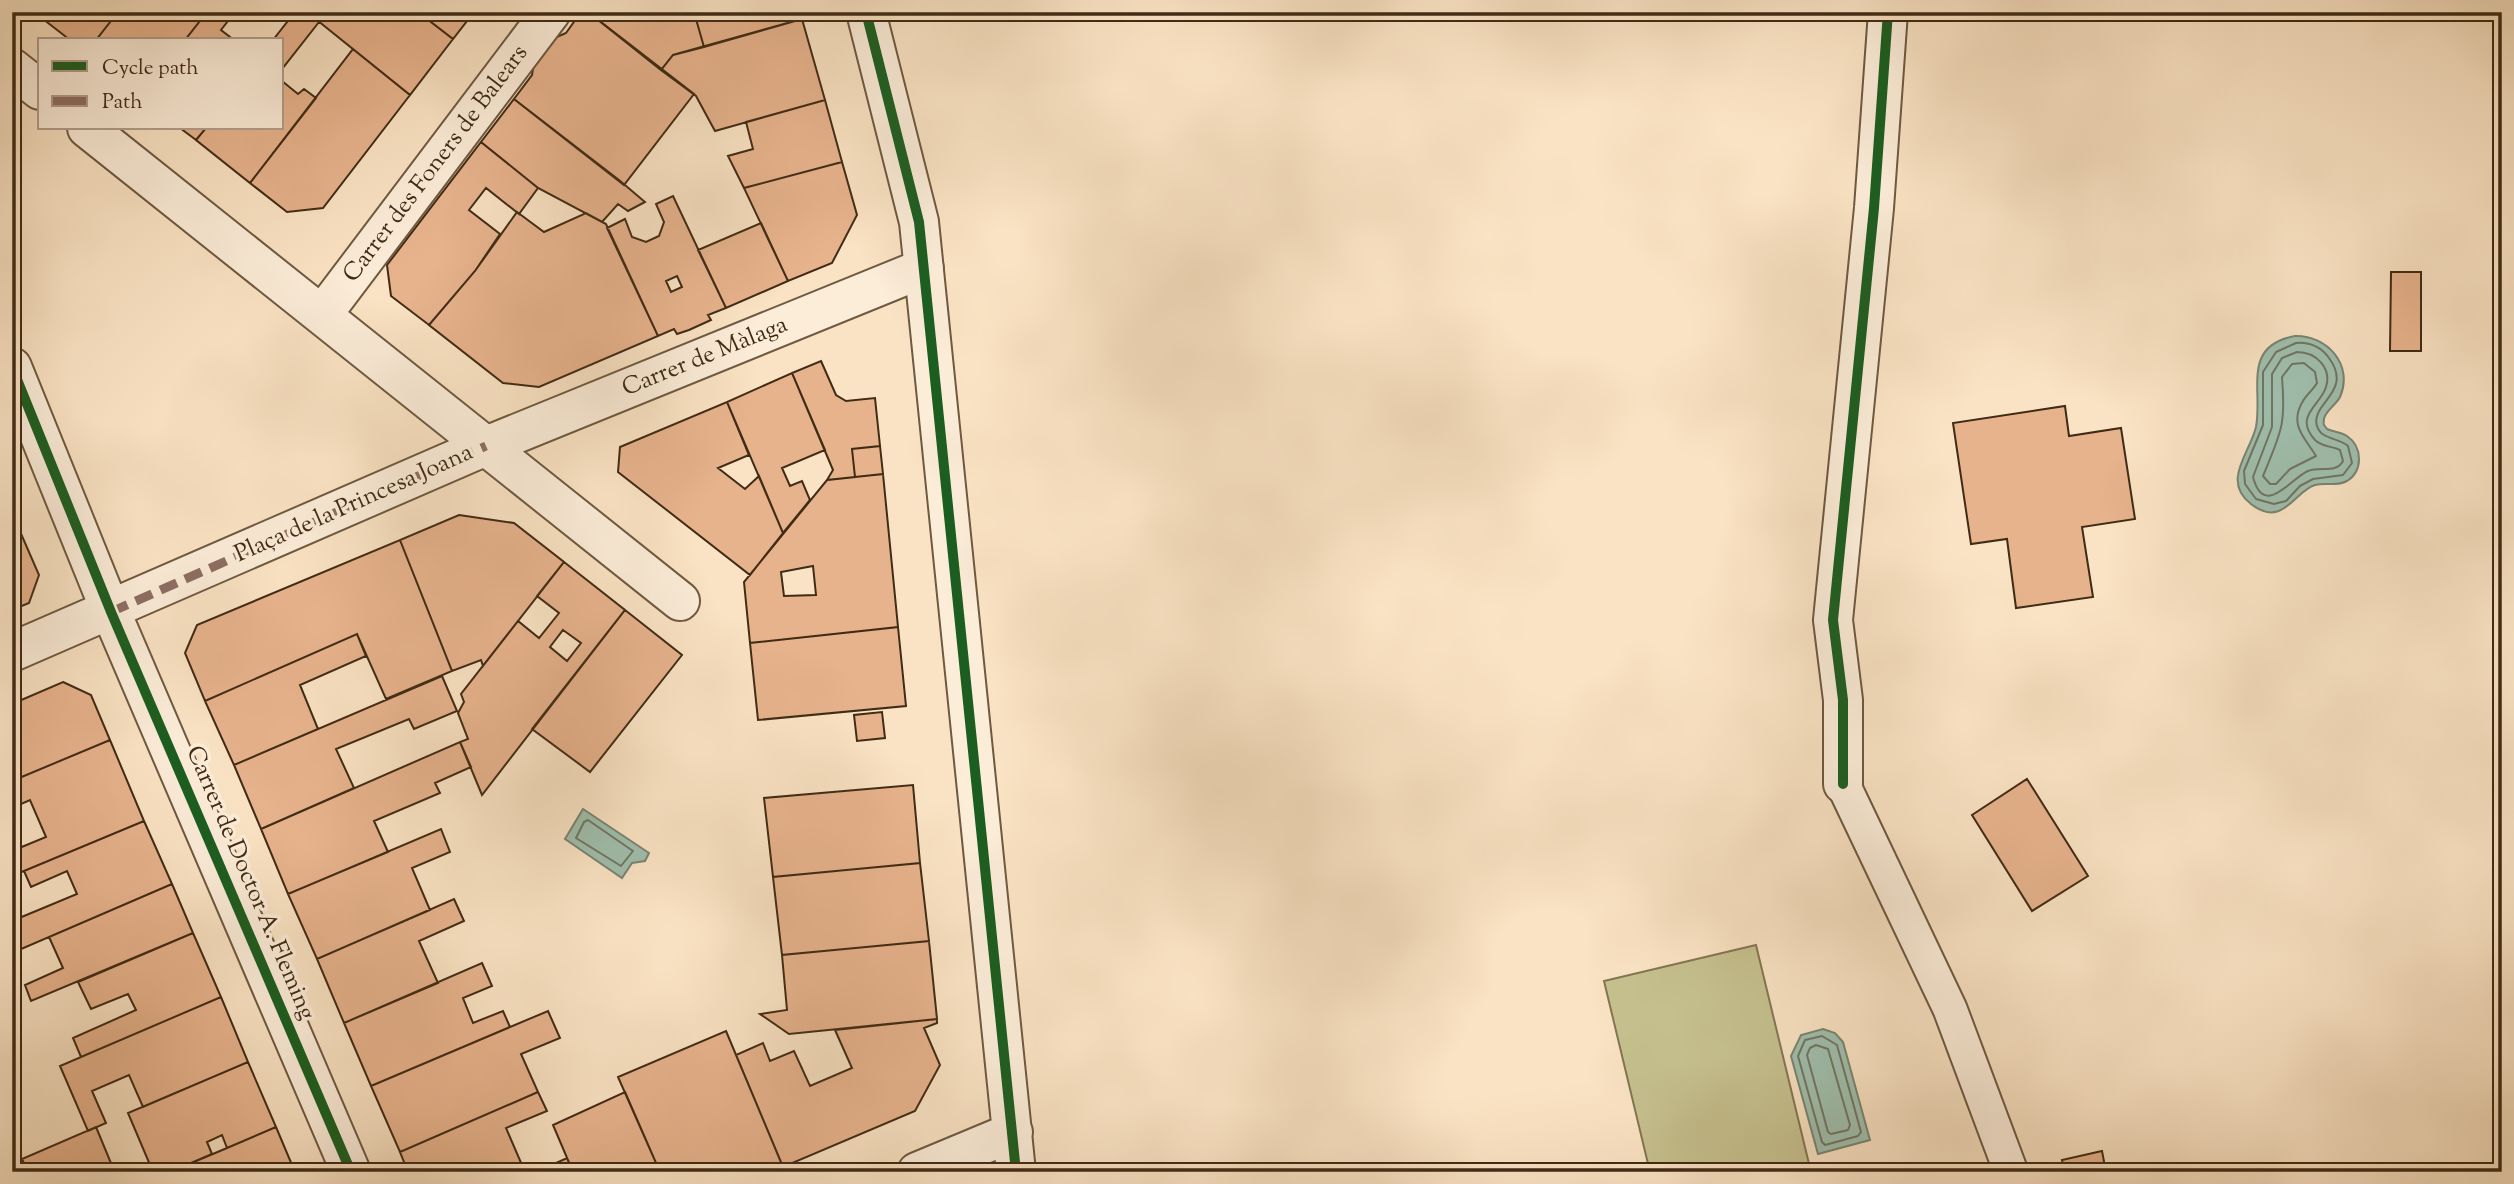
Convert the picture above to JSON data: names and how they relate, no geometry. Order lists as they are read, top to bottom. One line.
{"streets":{"street":["Carrer des Foners de Balears","Carrer de Màlaga","Plaça de la Princesa Joana","Carrer de Doctor A. Fleming"]},"crossings":[["Carrer des Foners de Balears","Plaça de la Princesa Joana"],["Carrer de Màlaga","Plaça de la Princesa Joana"],["Plaça de la Princesa Joana","Carrer de Doctor A. Fleming"]],"legend":["Cycle path","Path"]}
